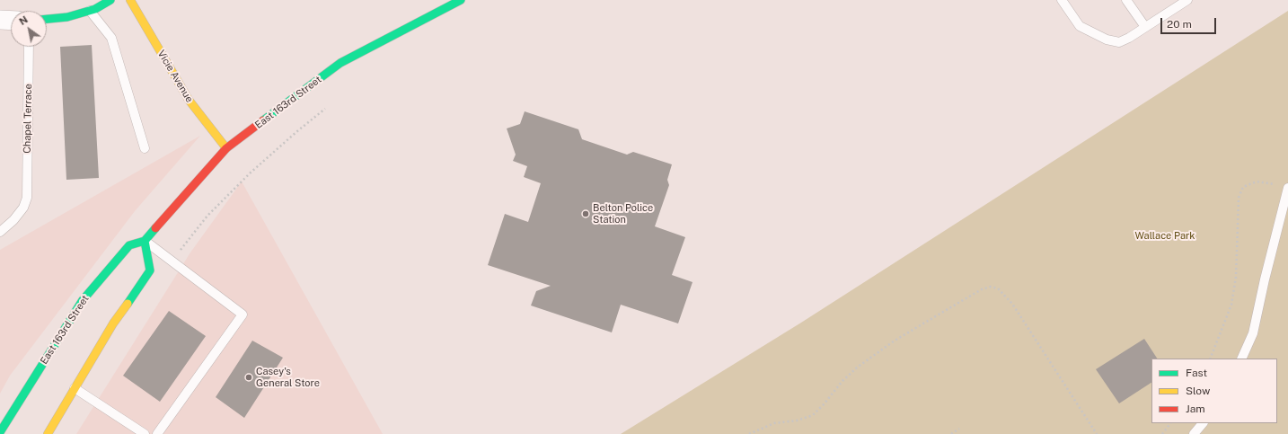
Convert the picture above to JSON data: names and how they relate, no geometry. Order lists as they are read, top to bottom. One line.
{"streets":{"street":["Vicie Avenue","East 163rd Street"],"lane":["Chapel Terrace"]},"crossings":[["Vicie Avenue","East 163rd Street"]],"parks":["Wallace Park"],"places":["Belton Police Station","Casey's General Store"],"legend":["Fast","Slow","Jam"],"scale_bar":"20 m","north":"top left"}
